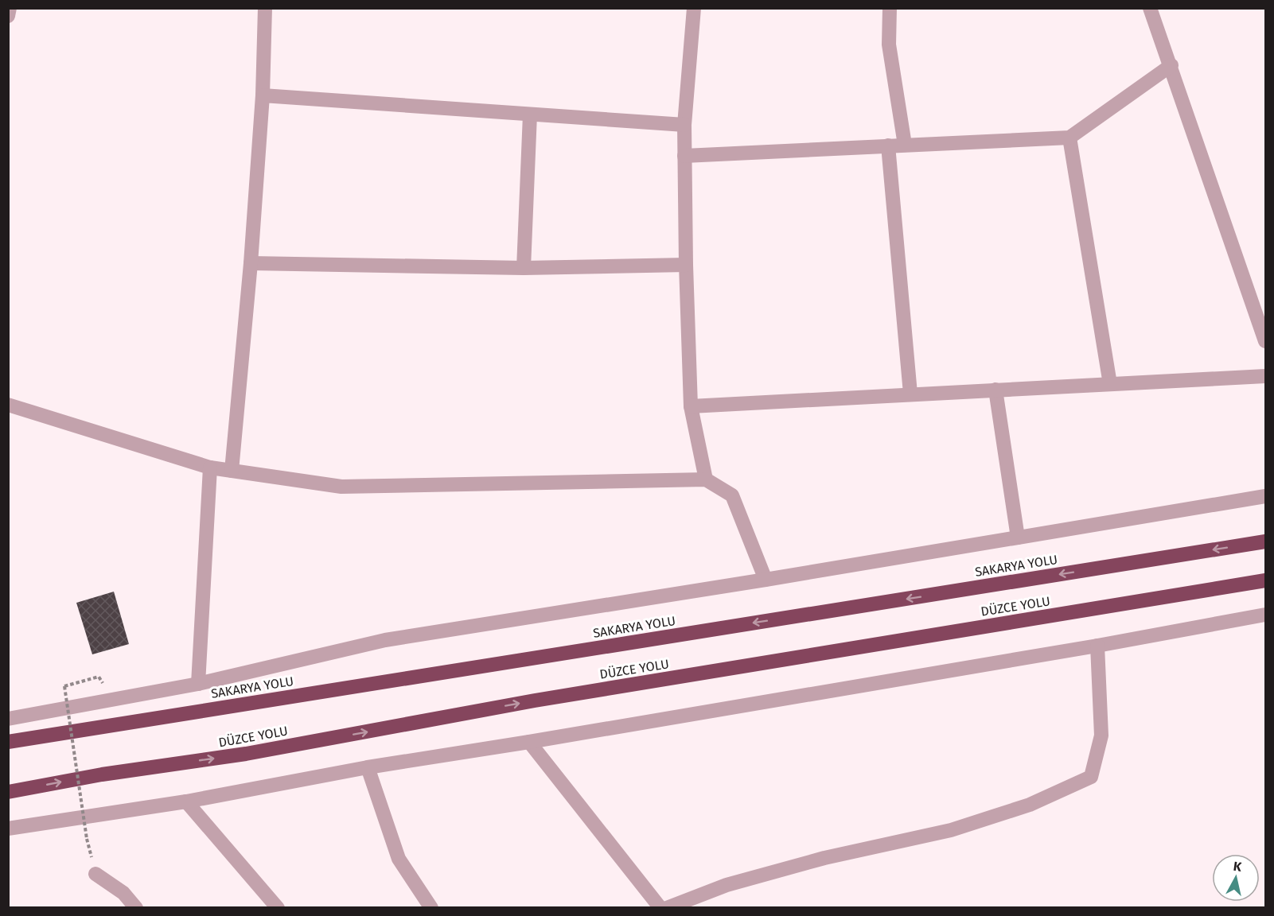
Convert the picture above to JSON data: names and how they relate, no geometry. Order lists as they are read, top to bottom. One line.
{"streets":{"highway":["SAKARYA YOLU","DÜZCE YOLU"]},"one_way":["SAKARYA YOLU","DÜZCE YOLU"],"north":"top"}
